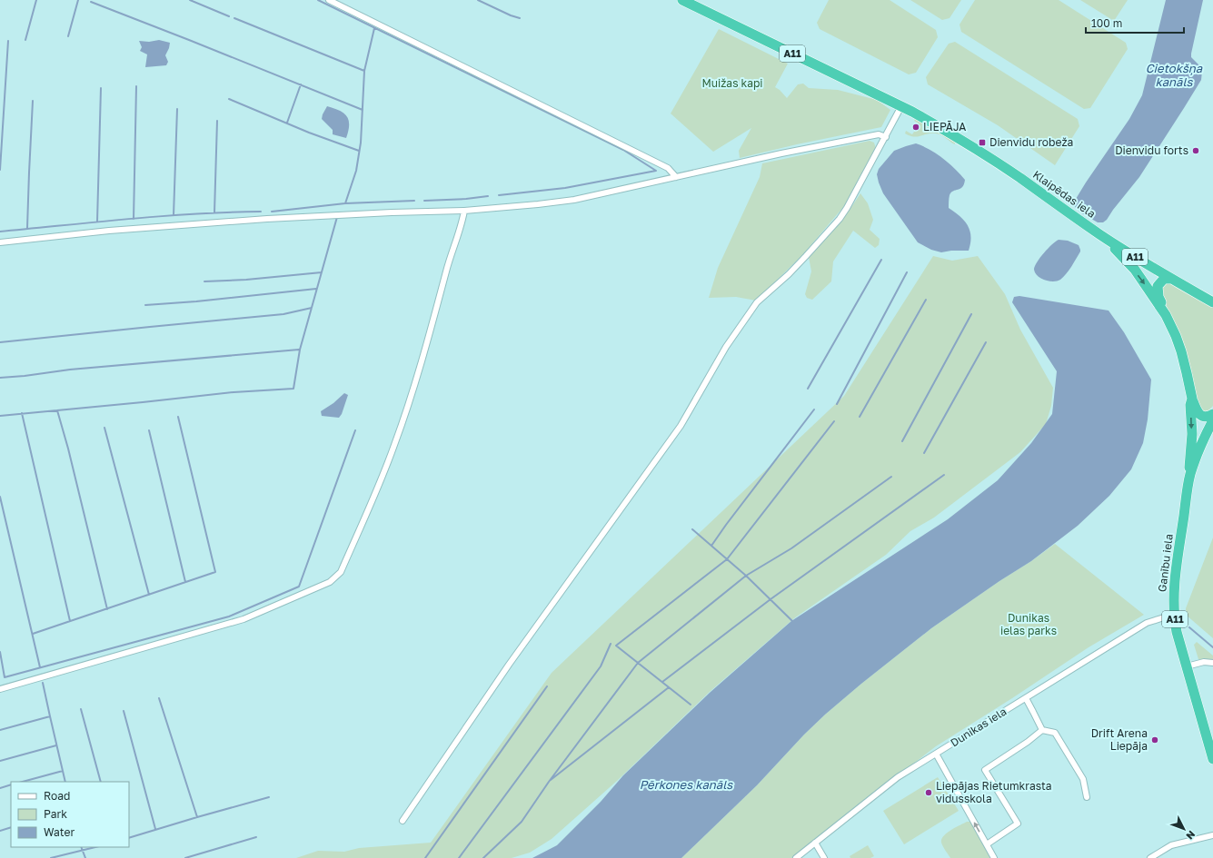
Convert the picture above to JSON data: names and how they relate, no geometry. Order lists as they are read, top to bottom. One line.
{"streets":{"highway":["A11","Klaipēdas iela","Ganību iela"],"street":["Dunikas iela"]},"crossings":[["A11","Klaipēdas iela"],["Klaipēdas iela","Ganību iela"],["Ganību iela","Dunikas iela"]],"water":["Cietokšņa kanāls","Pērkones kanāls"],"parks":["Muižas kapi","Dunikas ielas parks"],"places":{"other":["LIEPĀJA","Dienvidu forts","Drift Arena Liepāja","Liepājas Rietumkrasta vidusskola"],"transit":["Dienvidu robeža"]},"legend":["Road","Park","Water"],"scale_bar":"100 m","north":"bottom right"}
